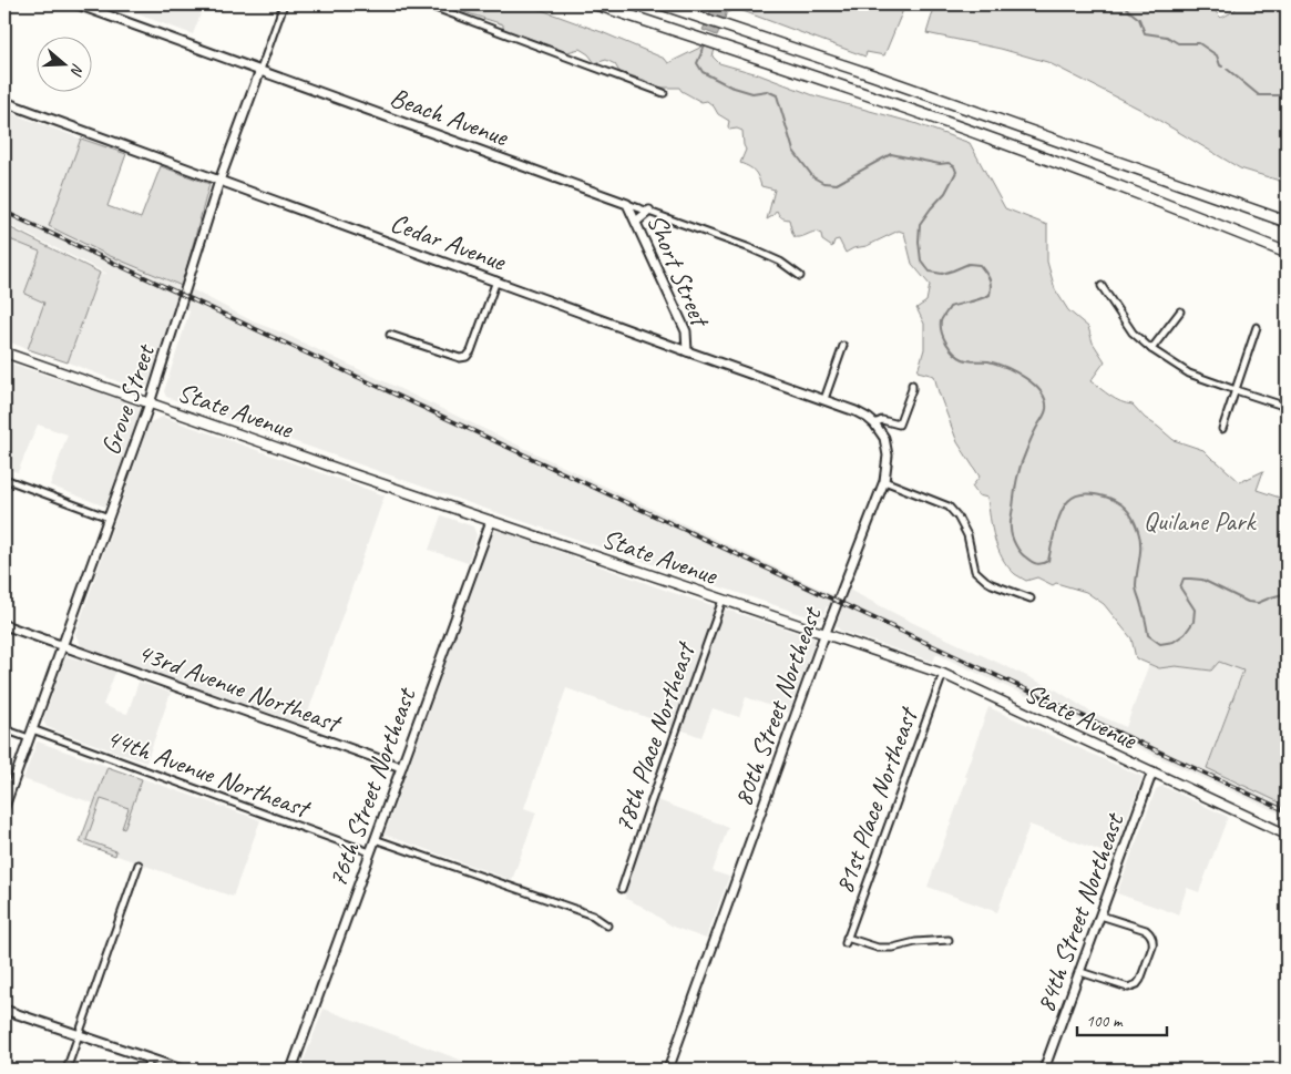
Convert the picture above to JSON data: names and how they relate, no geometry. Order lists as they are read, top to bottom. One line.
{"streets":{"main road":["State Avenue"],"street":["Beach Avenue","Cedar Avenue","Short Street","Grove Street","43rd Avenue Northeast","80th Street Northeast","78th Place Northeast","44th Avenue Northeast","76th Street Northeast","81st Place Northeast","84th Street Northeast"]},"crossings":[["Beach Avenue","Short Street"],["Beach Avenue","Grove Street"],["Cedar Avenue","Short Street"],["Cedar Avenue","Grove Street"],["Cedar Avenue","80th Street Northeast"],["Grove Street","State Avenue"],["Grove Street","43rd Avenue Northeast"],["Grove Street","44th Avenue Northeast"],["State Avenue","80th Street Northeast"],["State Avenue","78th Place Northeast"],["State Avenue","76th Street Northeast"],["State Avenue","81st Place Northeast"],["State Avenue","84th Street Northeast"],["43rd Avenue Northeast","76th Street Northeast"],["44th Avenue Northeast","76th Street Northeast"]],"parks":["Quilane Park"],"scale_bar":"100 m","north":"right"}
